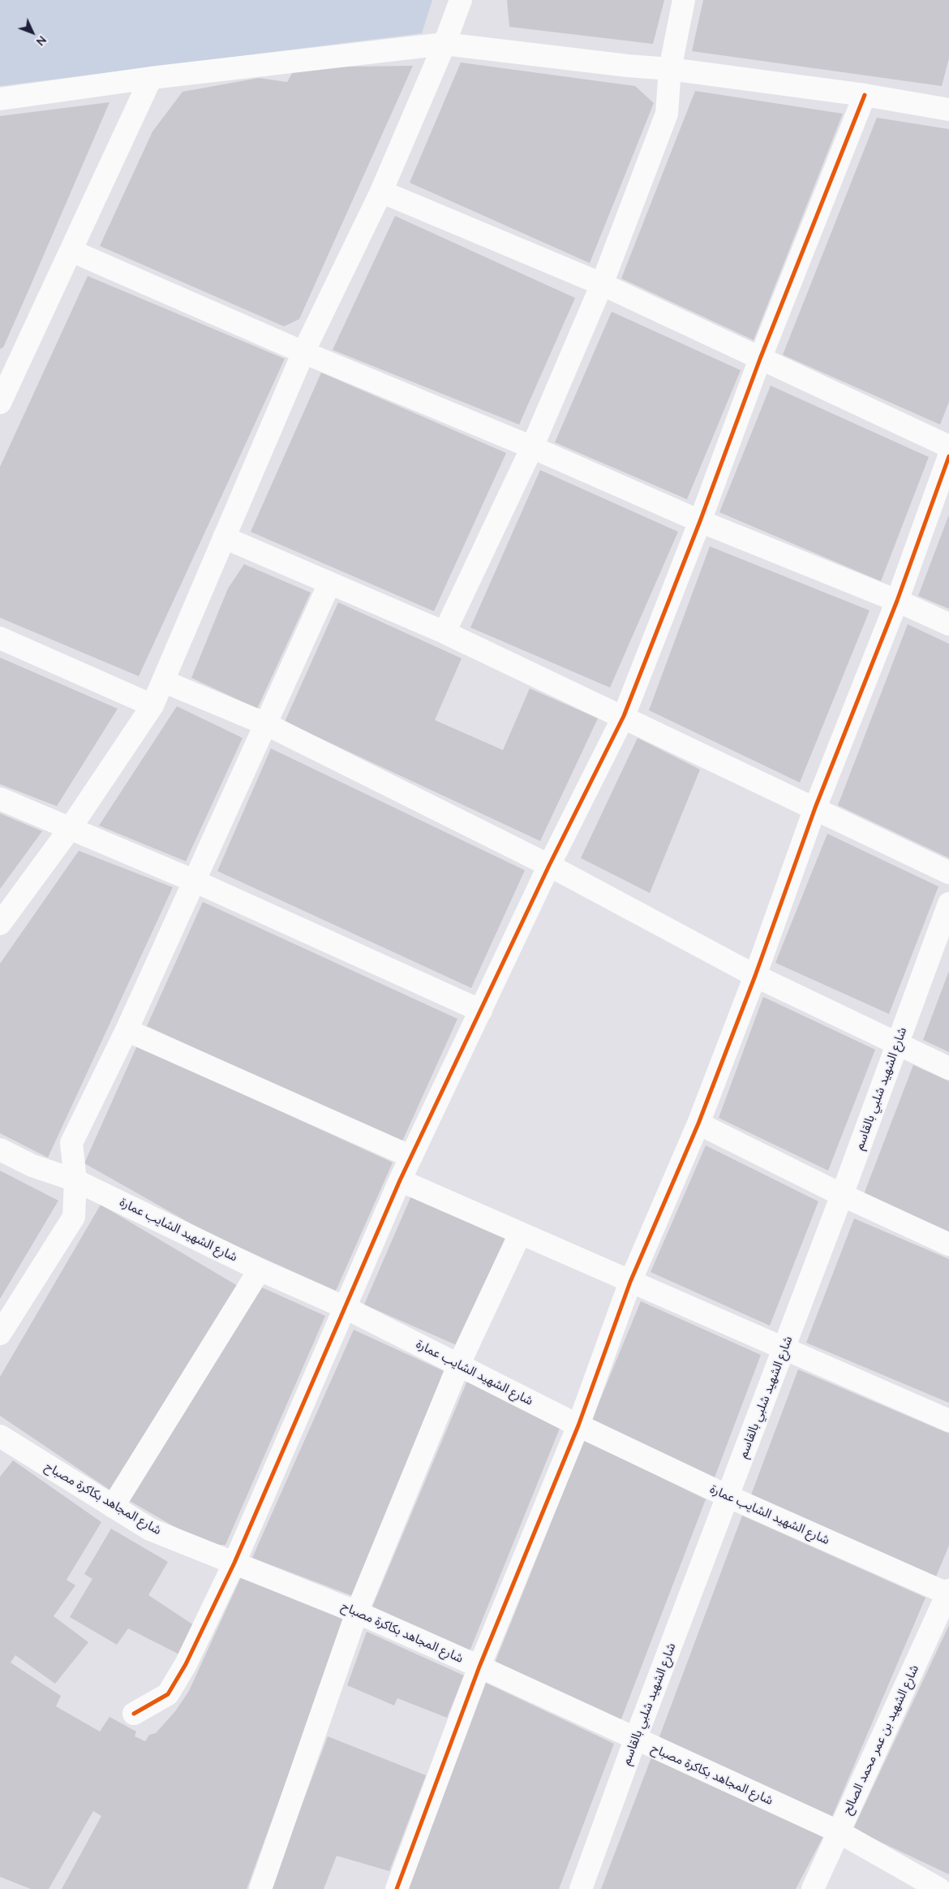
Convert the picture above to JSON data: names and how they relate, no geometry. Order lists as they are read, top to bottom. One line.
{"streets":{"street":["شارع الشهيد شلبي بالقاسم","شارع الشهيد الشايب عمارة","شارع المجاهد بكاكرة مصباح","شارع الشهيد بن عمر محمد الصالح"]},"crossings":[["شارع الشهيد شلبي بالقاسم","شارع الشهيد الشايب عمارة"],["شارع الشهيد شلبي بالقاسم","شارع المجاهد بكاكرة مصباح"],["شارع الشهيد الشايب عمارة","شارع الشهيد بن عمر محمد الصالح"],["شارع المجاهد بكاكرة مصباح","شارع الشهيد بن عمر محمد الصالح"]],"north":"bottom right"}
